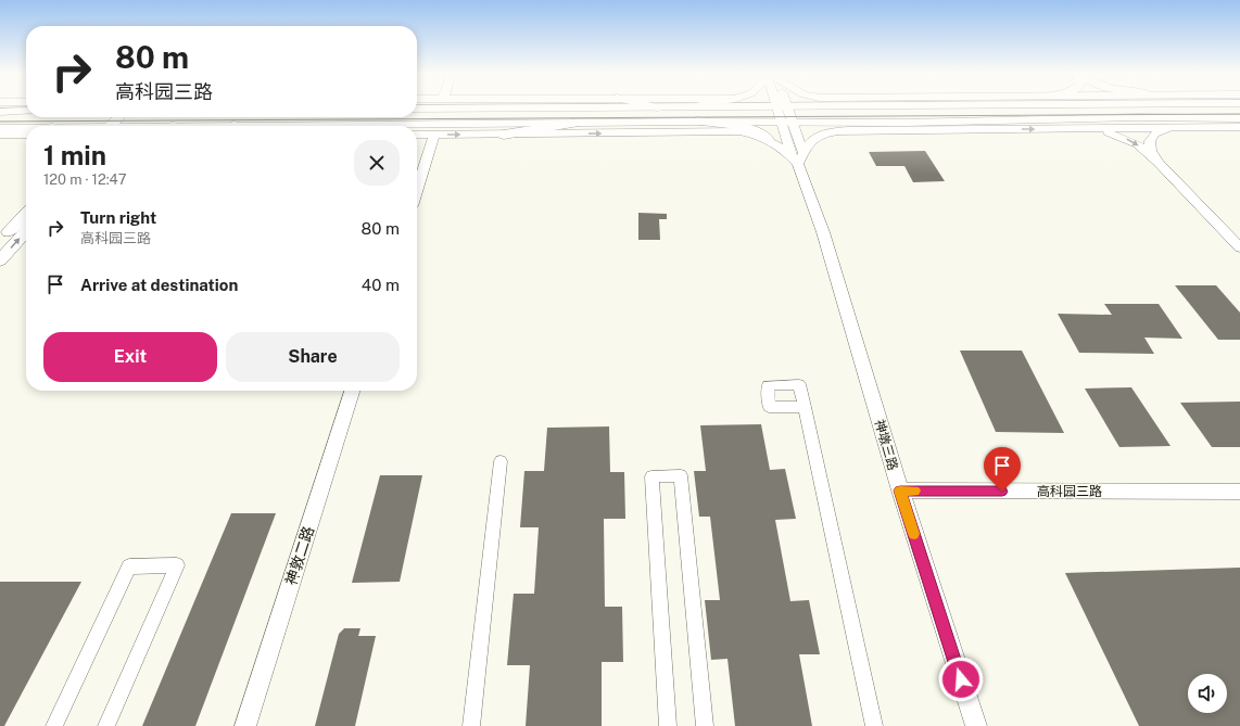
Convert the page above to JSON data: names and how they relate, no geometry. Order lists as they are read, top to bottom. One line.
{"streets":{"street":["神墩三路","高科园三路","神敦二路"]},"crossings":[["神墩三路","高科园三路"]],"page":{"turn":["80 m","高科园三路"],"heading":["1 min","120 m · 12:47"],"list":[{"name":"Turn right","note":"高科园三路","value":"80 m"},{"name":"Arrive at destination","value":"40 m"}],"buttons":["Exit","Share"]}}
